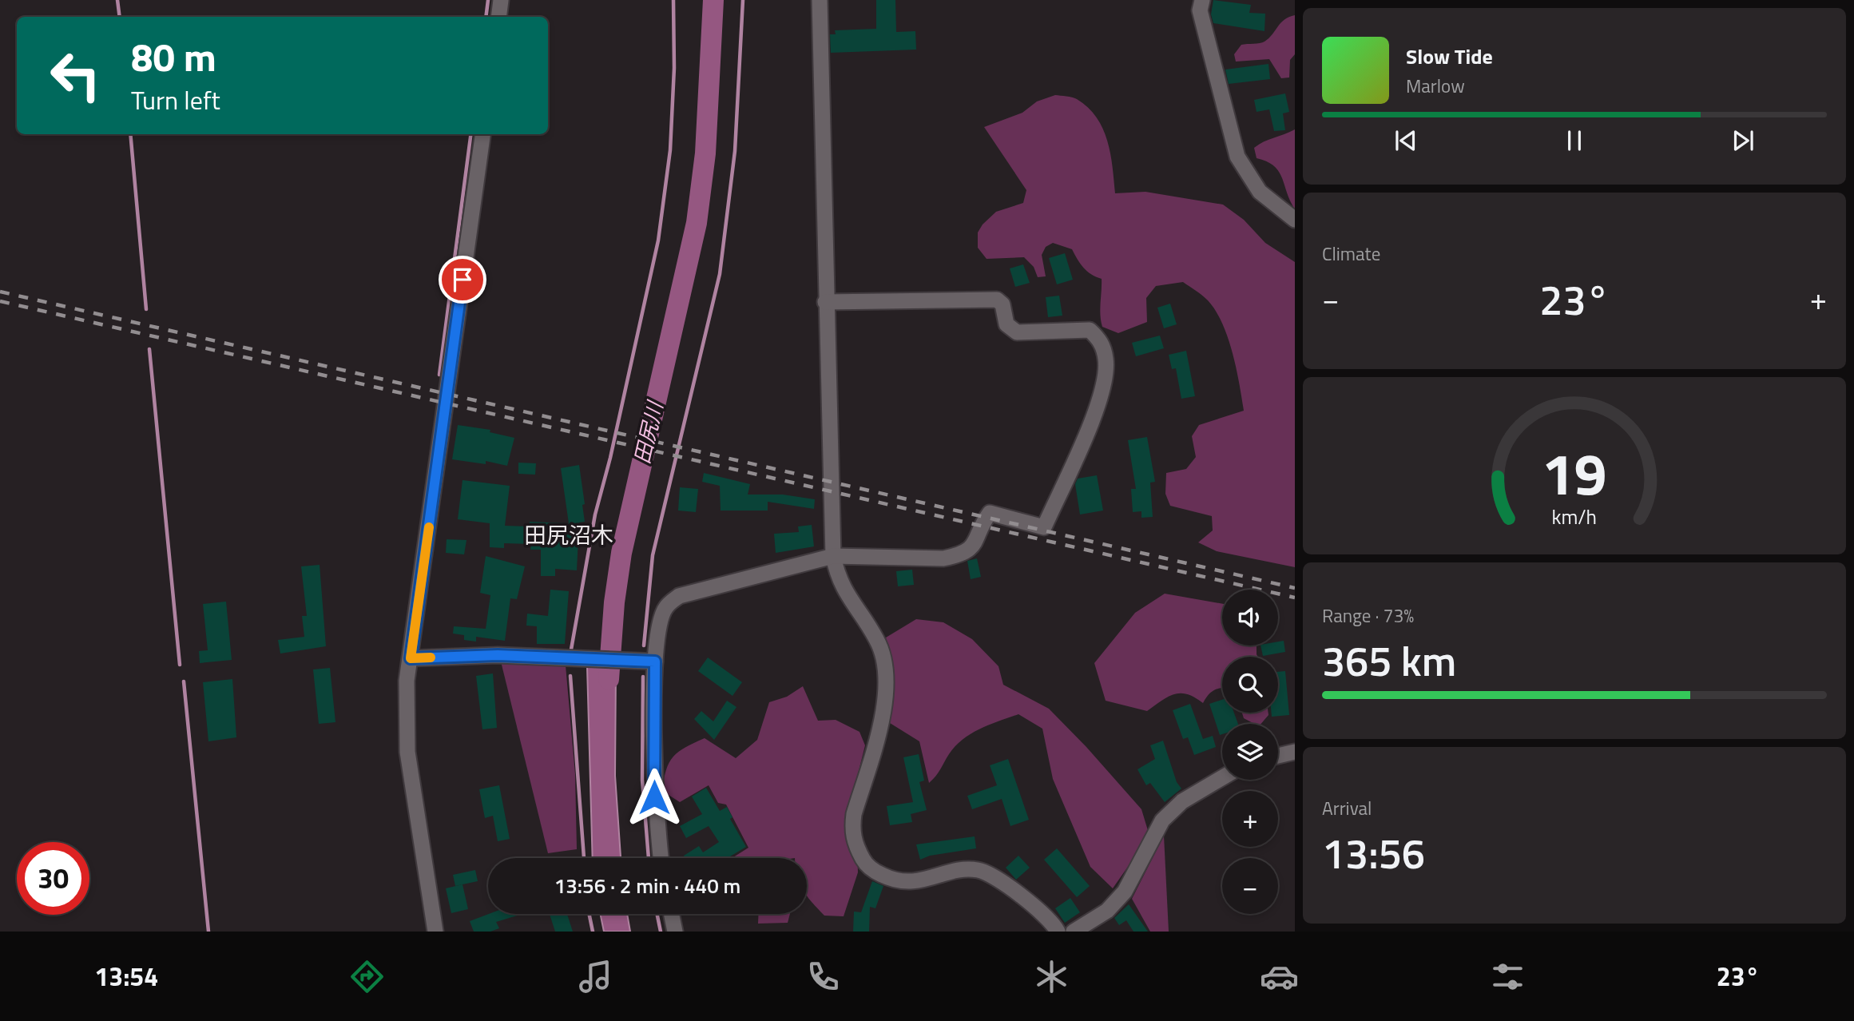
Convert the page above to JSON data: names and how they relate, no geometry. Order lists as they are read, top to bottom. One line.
{"districts":["田尻沼木"],"water":["田尻川"],"page":{"turn":["80 m","Turn left"],"song":["Slow Tide","Marlow"],"tile":["Climate",["Range · 73%","365 km"],["Arrival","13:56"]],"heat":["−","23°","+"],"map_buttons":["+","−"],"limit":"30","trip":"13:56 · 2 min · 440 m","tabs":["13:54","23°"],"gauge":["19","km/h"]}}
